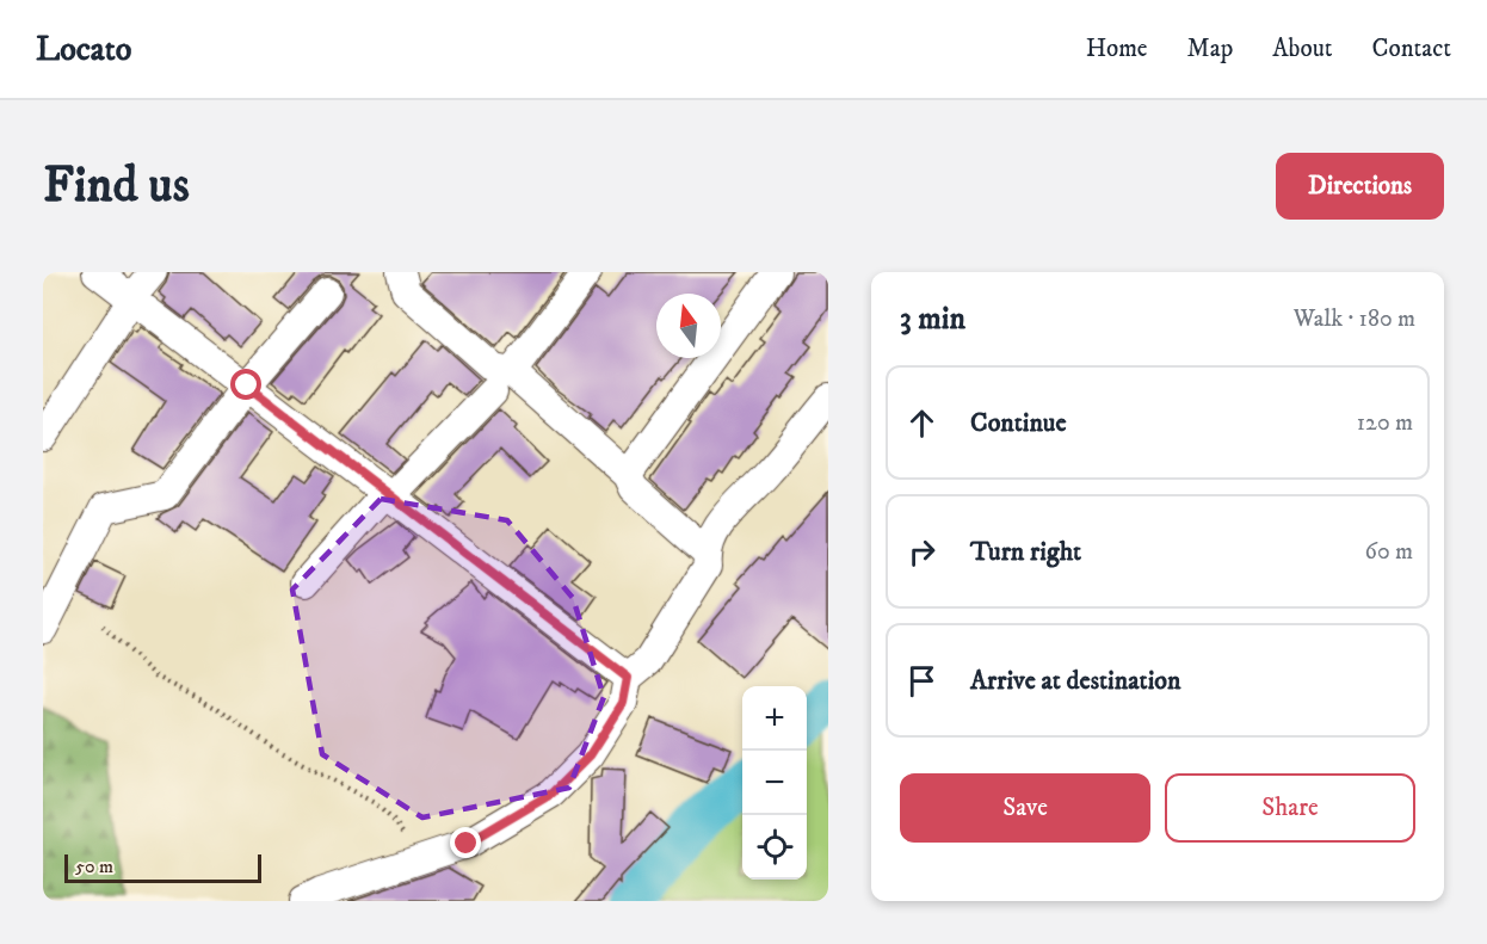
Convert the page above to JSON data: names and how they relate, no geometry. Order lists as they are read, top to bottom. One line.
{"scale_bar":"50 m","north":"top","page":{"header":"Locato","nav":["Home","Map","About","Contact"],"buttons":["Directions",["Save","Share"]],"title":"Find us","heading":["3 min","Walk · 180 m"],"list":[["Continue","120 m"],["Turn right","60 m"],"Arrive at destination"],"map_buttons":["+","−"],"scale":"50 m"}}
